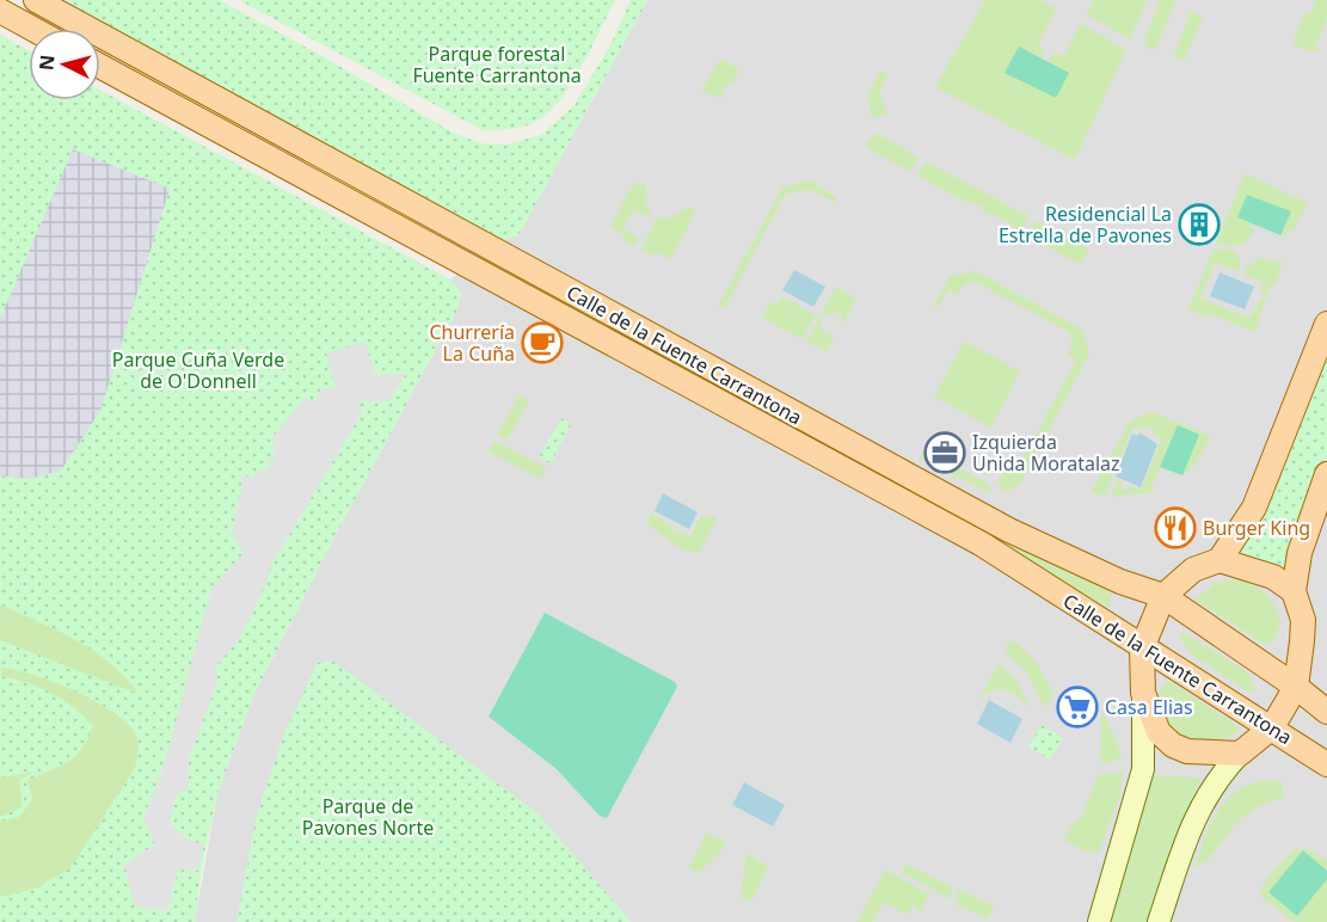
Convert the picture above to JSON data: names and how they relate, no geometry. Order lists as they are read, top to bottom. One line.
{"streets":{"main road":["Calle de la Fuente Carrantona"]},"parks":["Parque forestal Fuente Carrantona","Parque Cuña Verde de O'Donnell","Parque de Pavones Norte"],"places":{"building":["Residencial La Estrella de Pavones"],"cafe":["Churrería La Cuña"],"office":["Izquierda Unida Moratalaz"],"restaurant":["Burger King"],"supermarket":["Casa Elias"]},"north":"left"}
